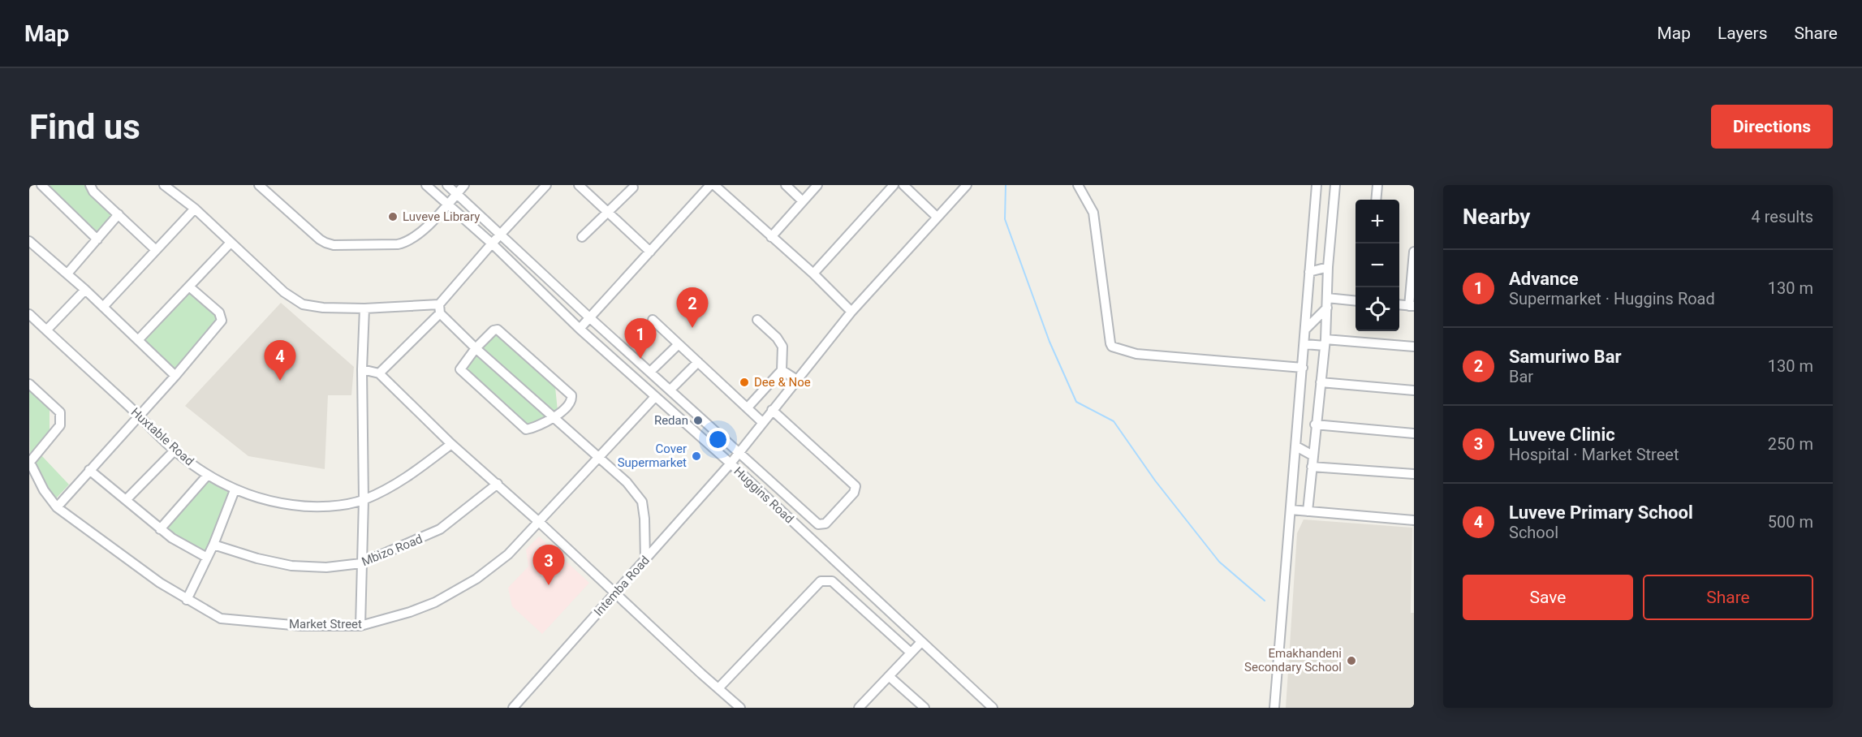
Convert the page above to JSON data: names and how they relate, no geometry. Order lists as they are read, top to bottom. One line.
{"streets":{"street":["Huxtable Road","Huggins Road","Mbizo Road","Intemba Road","Market Street"]},"crossings":[["Huggins Road","Intemba Road"],["Huggins Road","Market Street"]],"places":["Luveve Library","Dee & Noe","Redan","Cover Supermarket","Emakhandeni Secondary School"],"page":{"header":"Map","nav":["Map","Layers","Share"],"buttons":["Directions",["Save","Share"]],"title":"Find us","heading":["Nearby","4 results"],"map_buttons":["+","−"],"list":[{"mark":"1","name":"Advance","note":"Supermarket · Huggins Road","value":"130 m"},{"mark":"2","name":"Samuriwo Bar","note":"Bar","value":"130 m"},{"mark":"3","name":"Luveve Clinic","note":"Hospital · Market Street","value":"250 m"},{"mark":"4","name":"Luveve Primary School","note":"School","value":"500 m"}],"pins":["2","1","4","3"]}}
